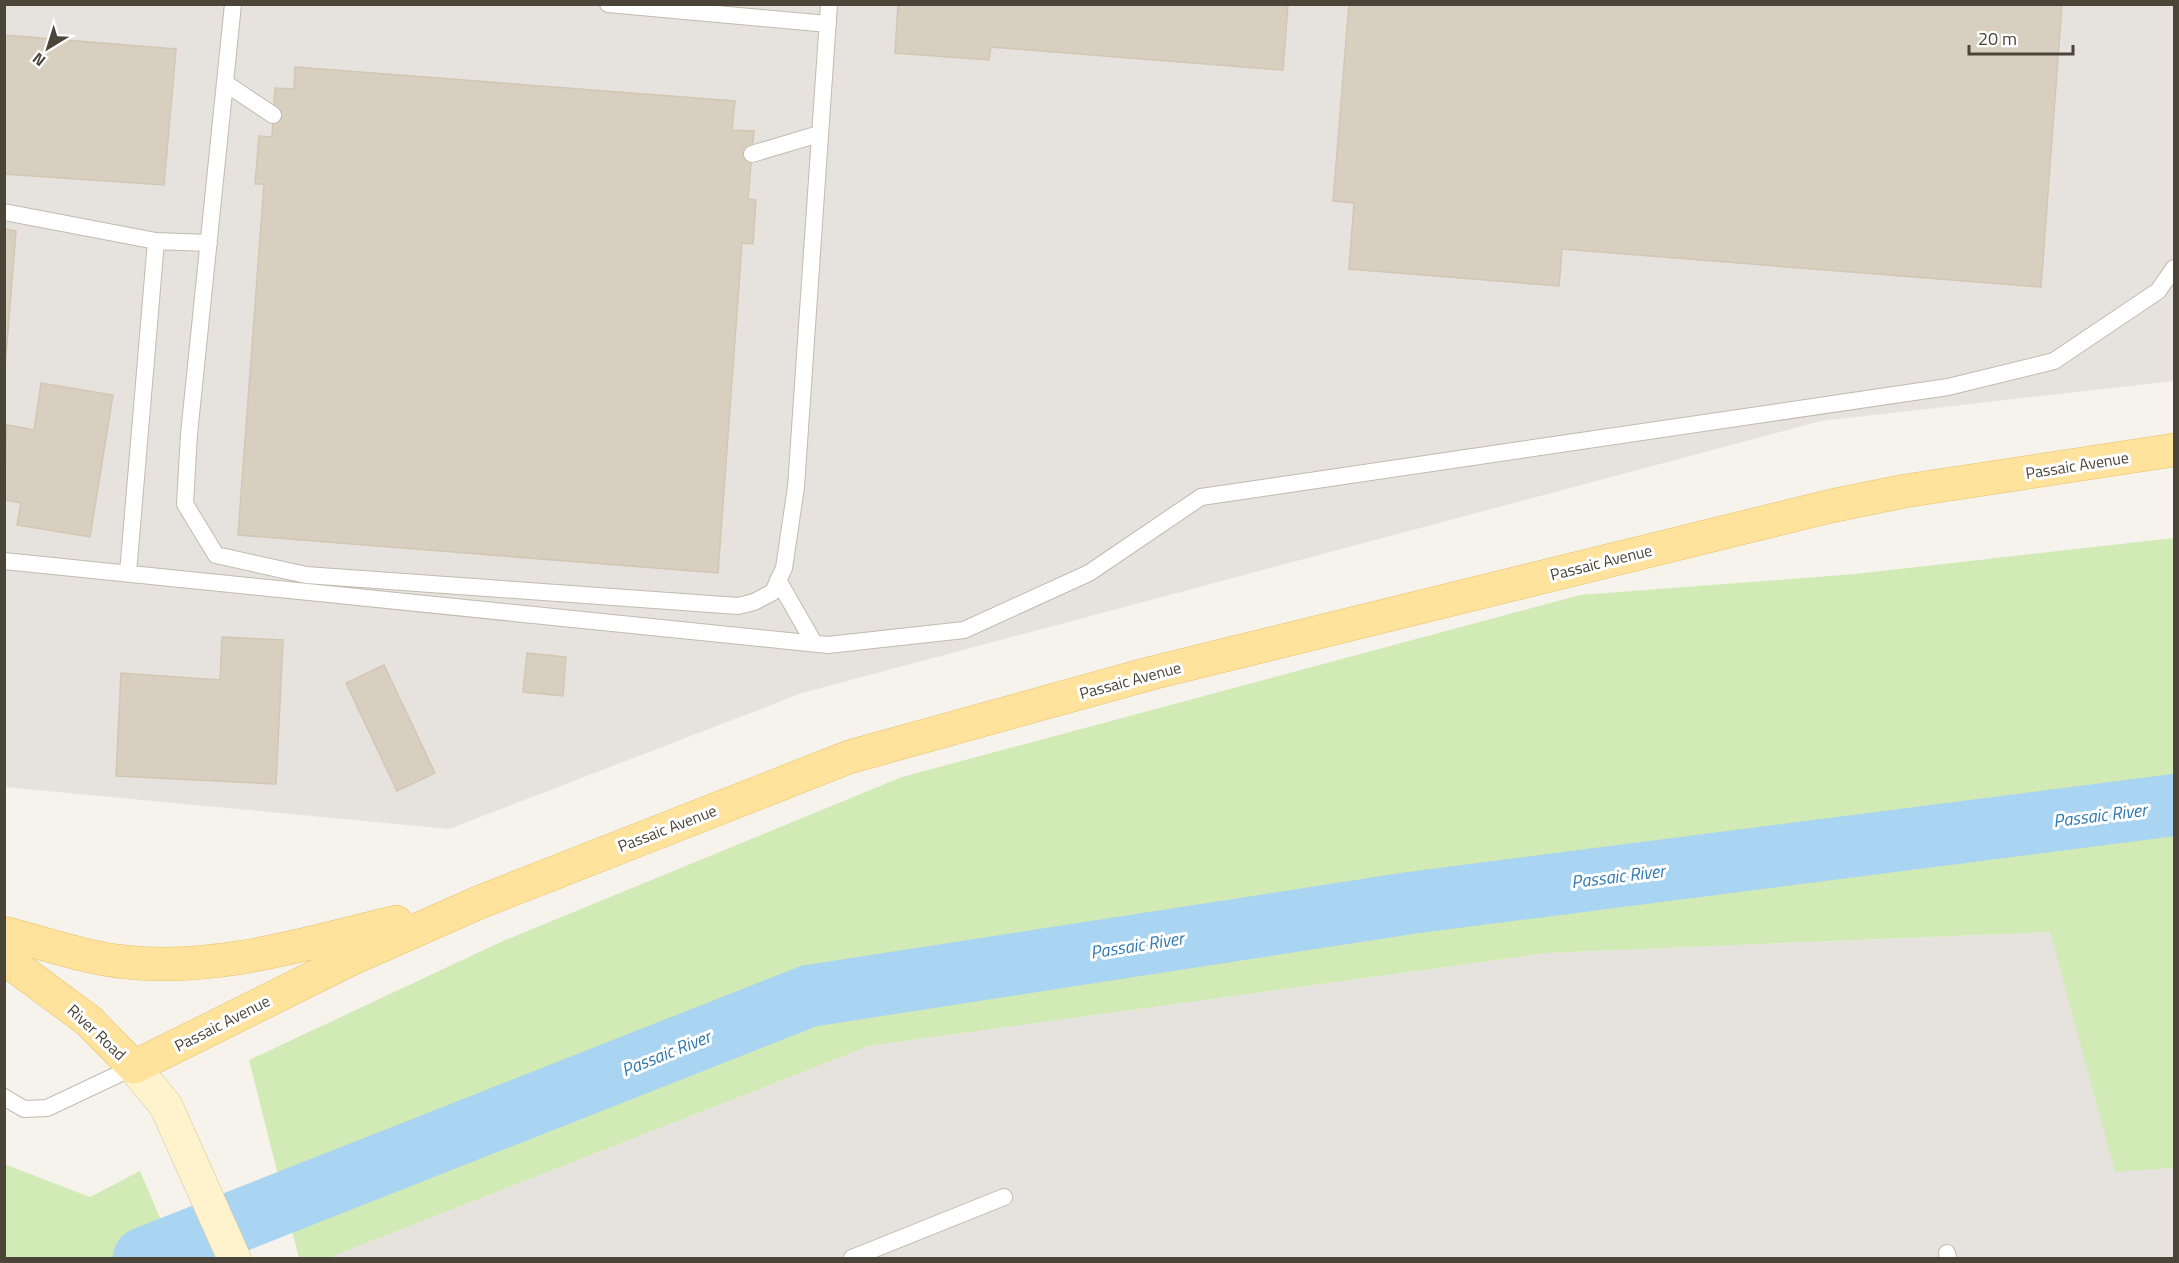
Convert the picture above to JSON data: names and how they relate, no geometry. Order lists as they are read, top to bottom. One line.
{"streets":{"main road":["Passaic Avenue","River Road"]},"crossings":[["Passaic Avenue","River Road"]],"water":["Passaic River"],"scale_bar":"20 m","north":"bottom left"}
